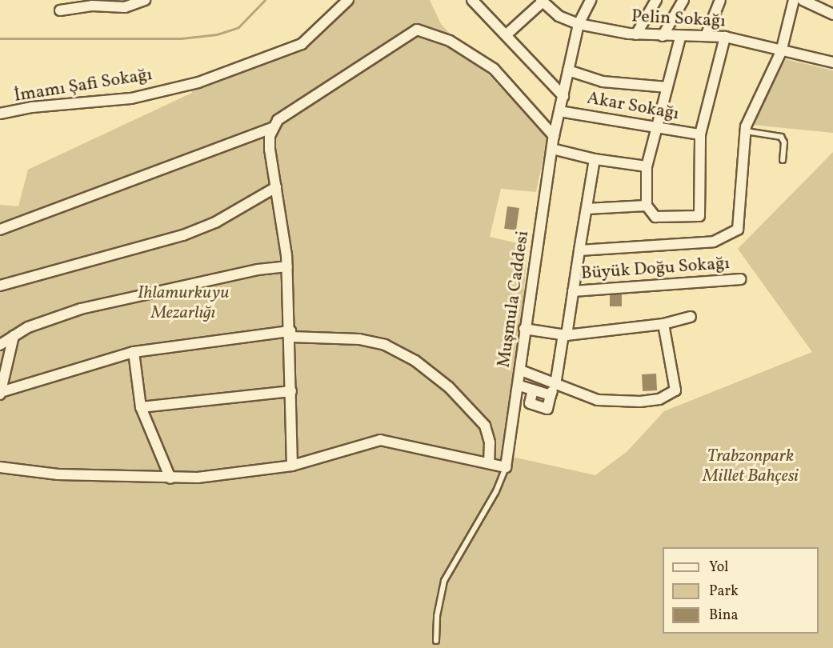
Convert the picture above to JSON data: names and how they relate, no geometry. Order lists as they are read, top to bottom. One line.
{"streets":{"street":["Pelin Sokağı","İmamı Şafi Sokağı","Akar Sokağı","Büyük Doğu Sokağı","Muşmula Caddesi"]},"parks":["Ihlamurkuyu Mezarlığı","Trabzonpark Millet Bahçesi"],"legend":["Yol","Park","Bina"]}
